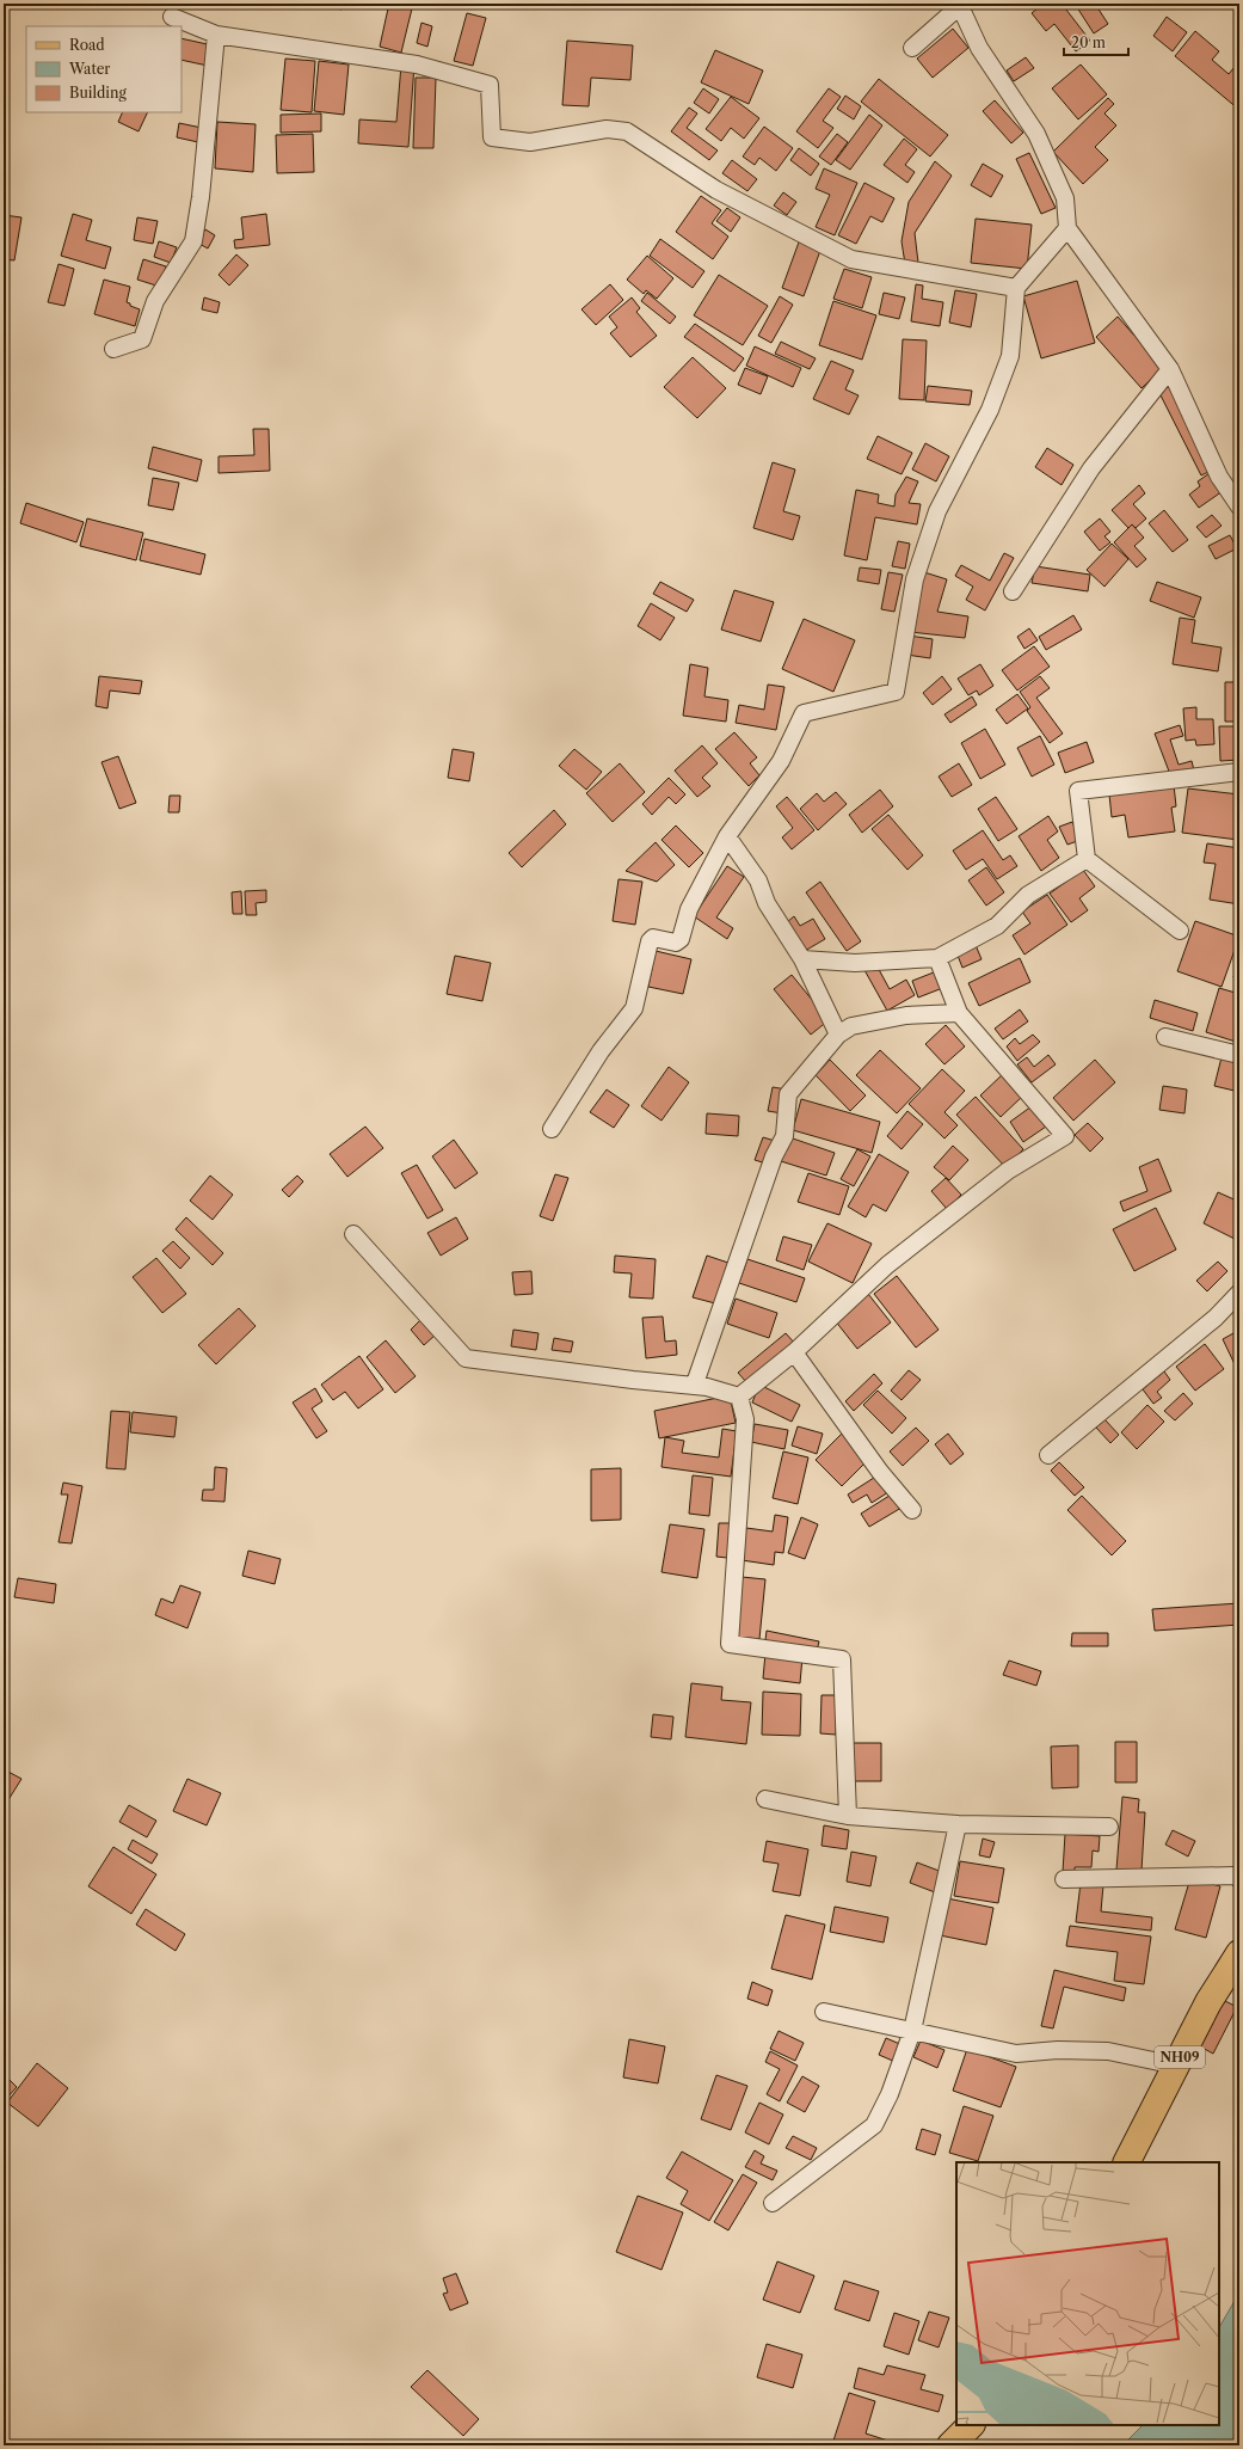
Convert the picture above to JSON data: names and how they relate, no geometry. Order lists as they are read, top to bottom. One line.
{"streets":{"main road":["NH09"]},"legend":["Road","Water","Building"],"scale_bar":"20 m"}
